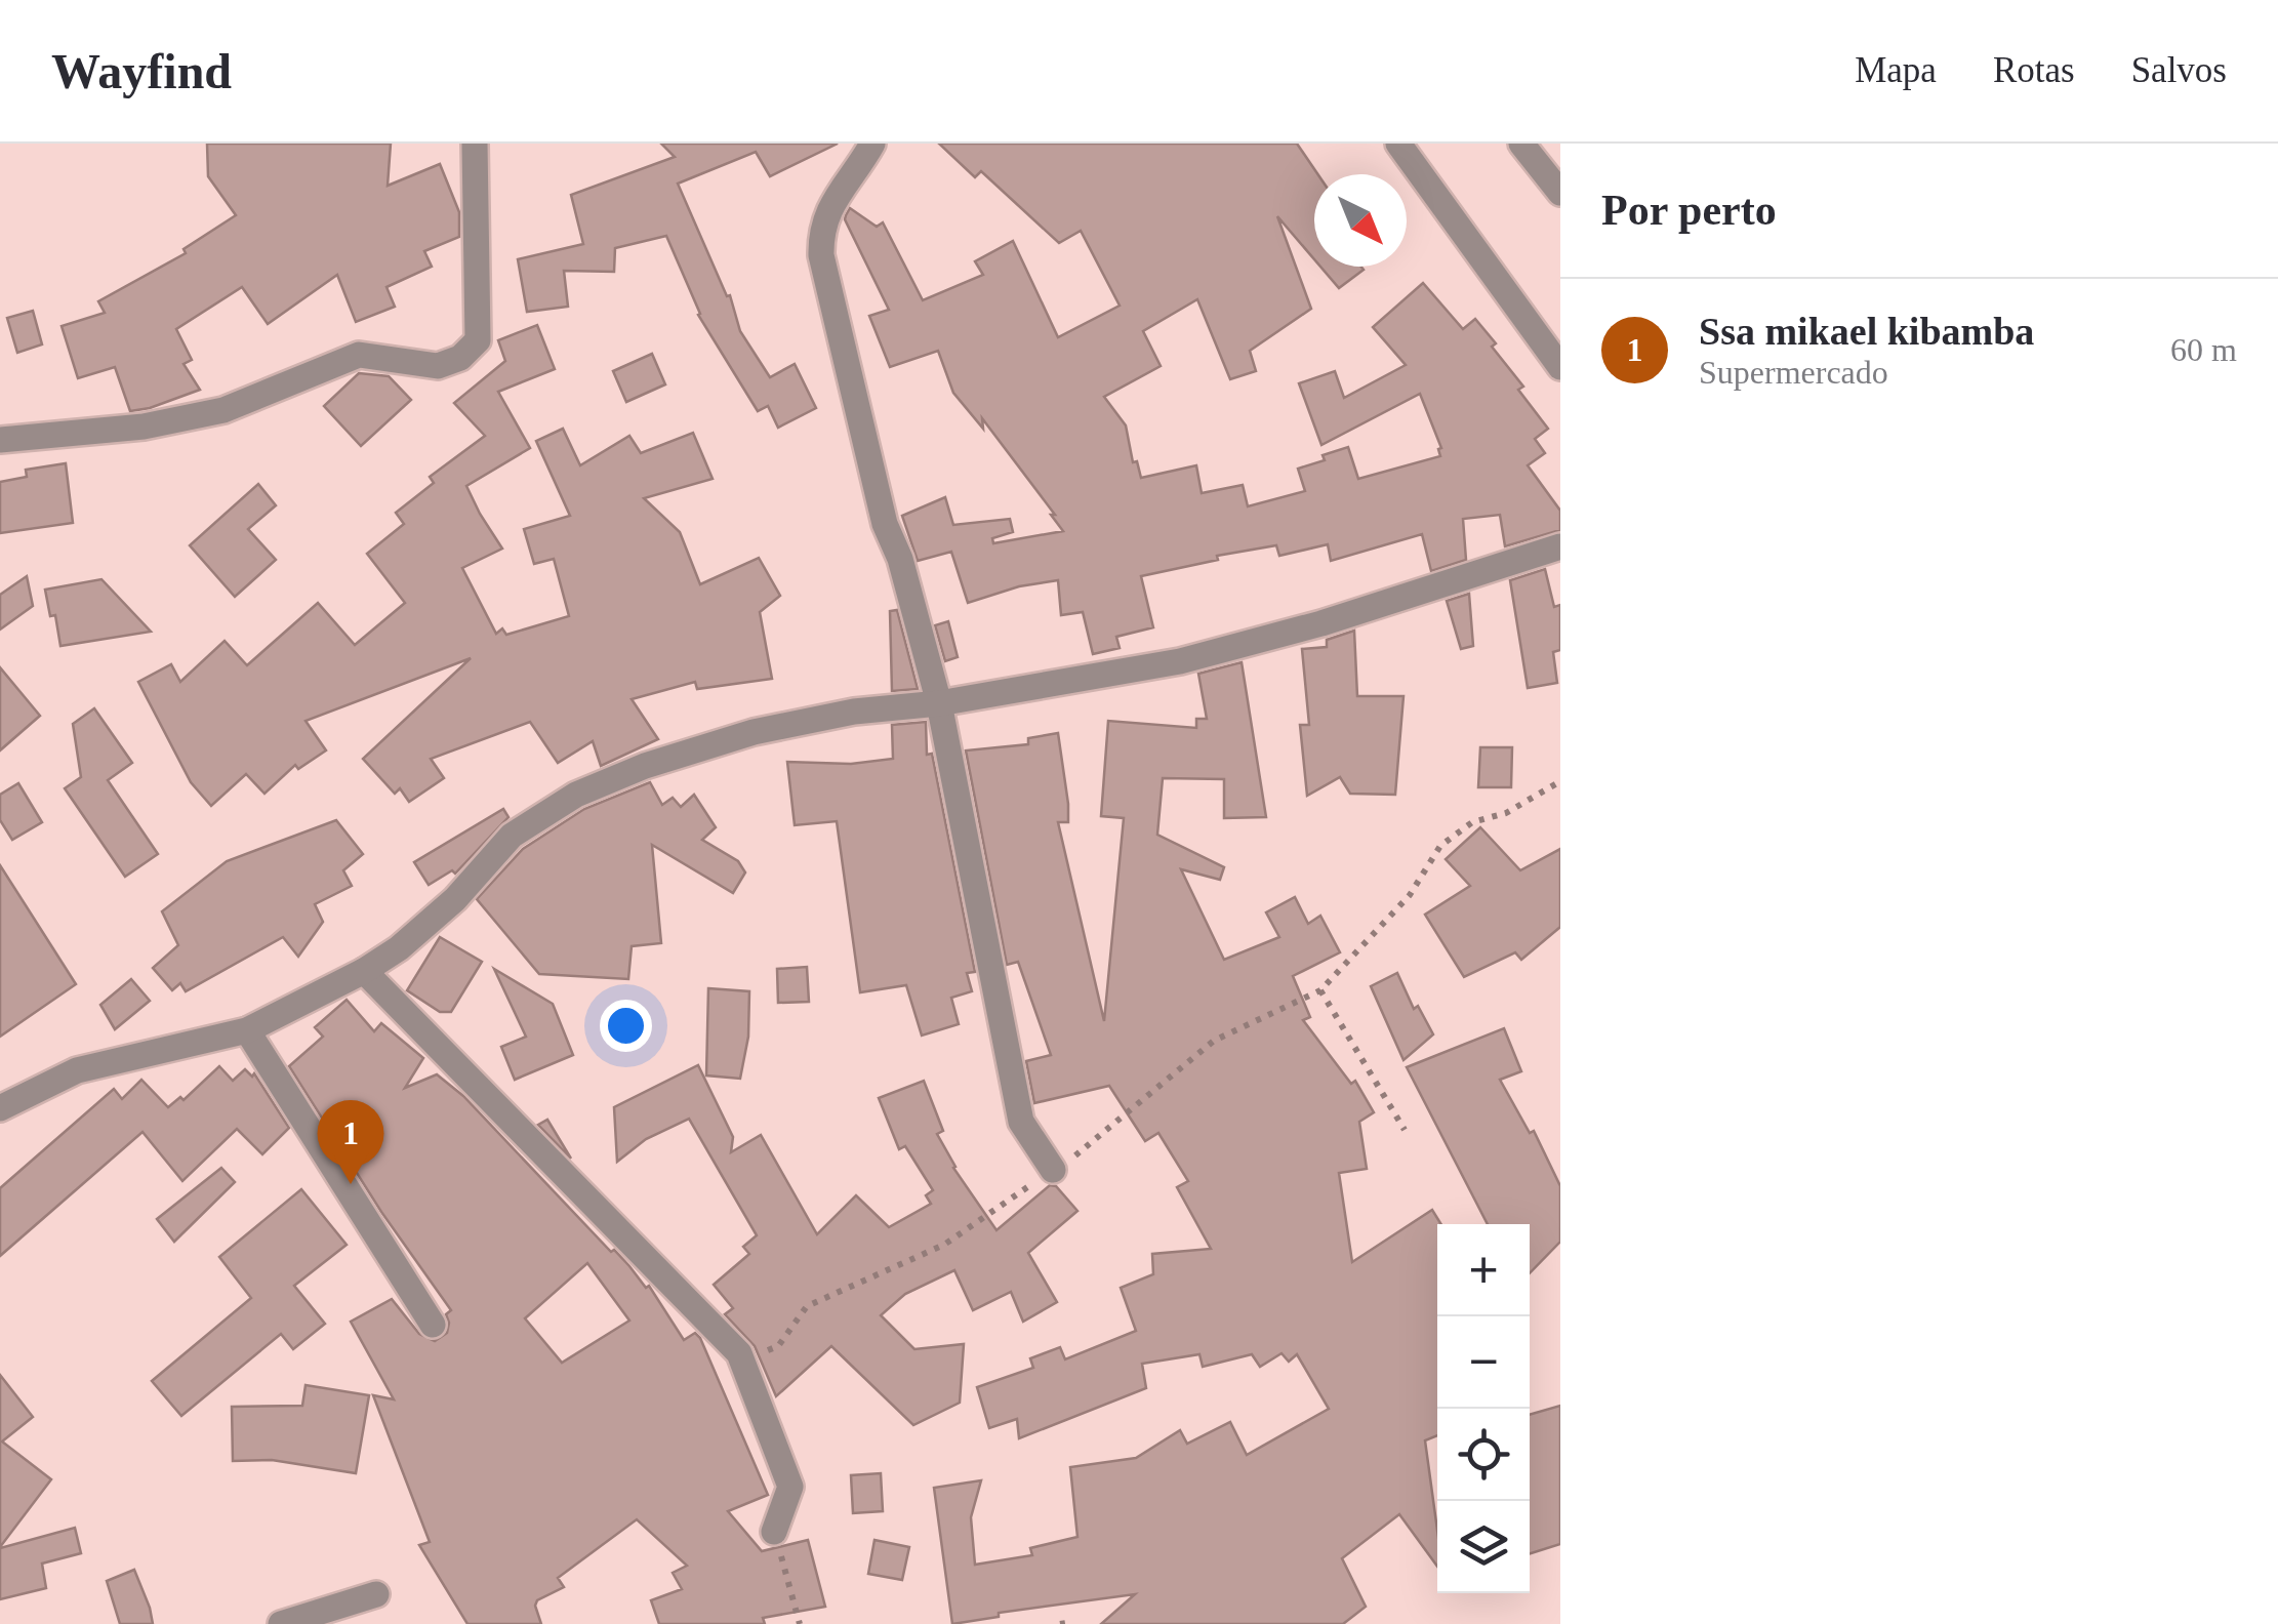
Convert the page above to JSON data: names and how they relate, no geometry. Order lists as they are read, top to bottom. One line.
{"north":"bottom right","page":{"header":"Wayfind","nav":["Mapa","Rotas","Salvos"],"heading":"Por perto","list":[{"mark":"1","name":"Ssa mikael kibamba","note":"Supermercado","value":"60 m"}],"pins":"1","map_buttons":["+","−"]}}
